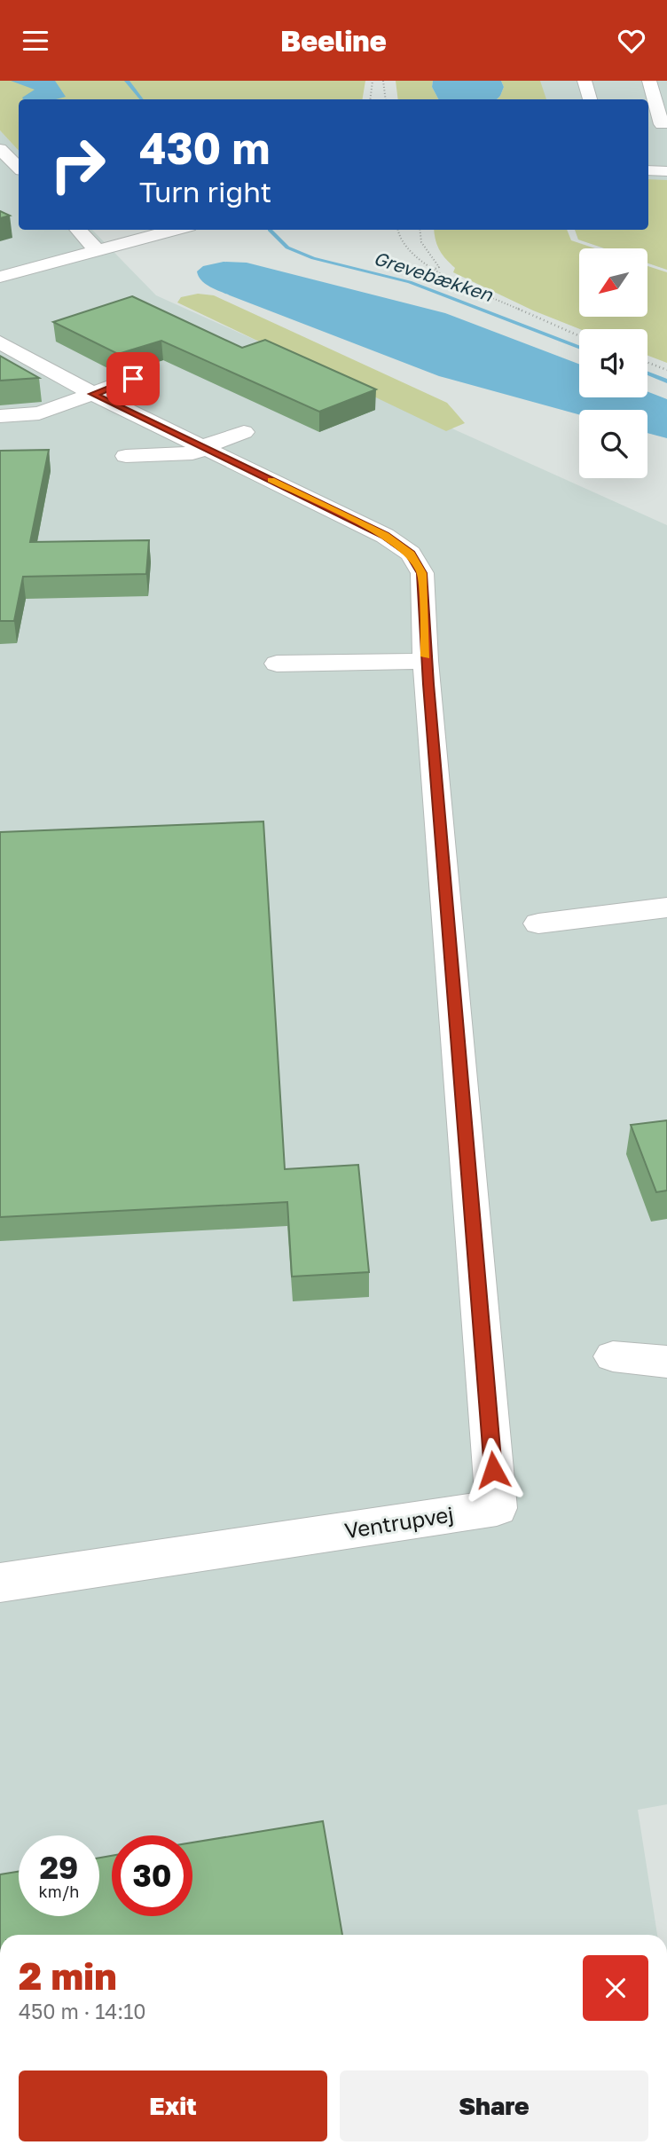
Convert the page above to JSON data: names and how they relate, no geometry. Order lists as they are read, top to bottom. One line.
{"streets":{"street":["Ventrupvej"]},"water":["Grevebækken"],"north":"bottom left","page":{"header":"Beeline","turn":["430 m","Turn right"],"speed":"29 km/h","limit":"30","heading":["2 min","450 m · 14:10"],"buttons":["Exit","Share"]}}
